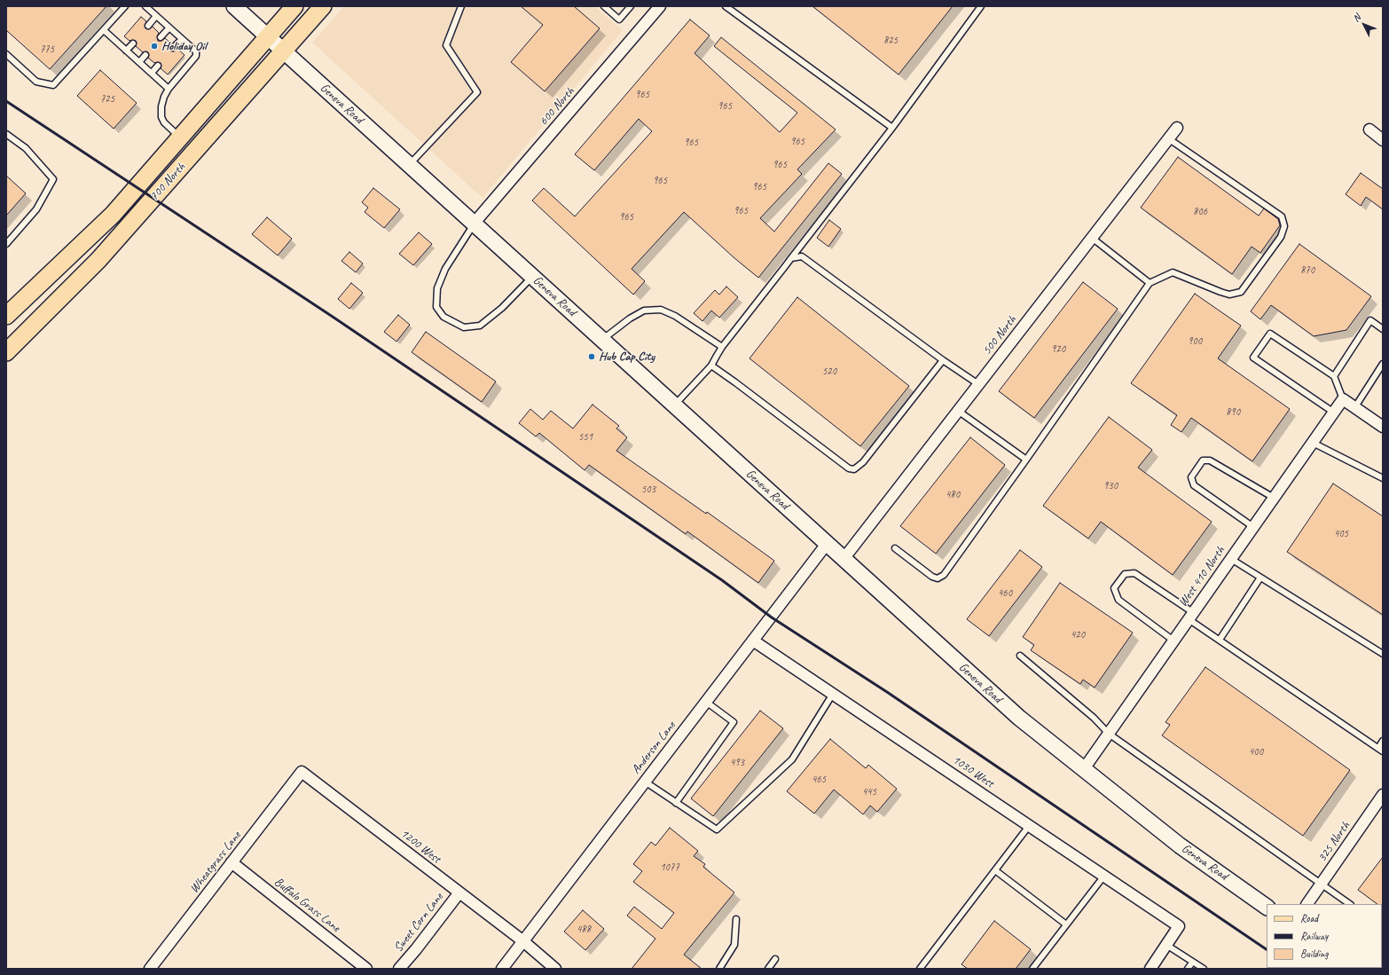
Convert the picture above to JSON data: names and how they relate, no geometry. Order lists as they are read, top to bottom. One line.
{"streets":{"main road":["Geneva Road","700 North"],"street":["600 North","500 North","West 410 North","Anderson Lane","1030 West","325 North","1200 West","Wheatgrass Lane","Buffalo Grass Lane","Sweet Corn Lane"]},"crossings":[["Geneva Road","600 North"],["Geneva Road","700 North"],["Geneva Road","500 North"],["Geneva Road","West 410 North"],["Geneva Road","Anderson Lane"],["Anderson Lane","1030 West"],["Anderson Lane","1200 West"],["1200 West","Wheatgrass Lane"],["1200 West","Sweet Corn Lane"],["Wheatgrass Lane","Buffalo Grass Lane"]],"places":["Holiday Oil","Hub Cap City"],"house_numbers":["825","775","965","725","965","965","965","965","965","965","965","806","965","870","900","920","520","890","551","930","503","480","405","460","420","400","493","465","445","1077","488"],"legend":["Road","Railway","Building"],"north":"top left"}
